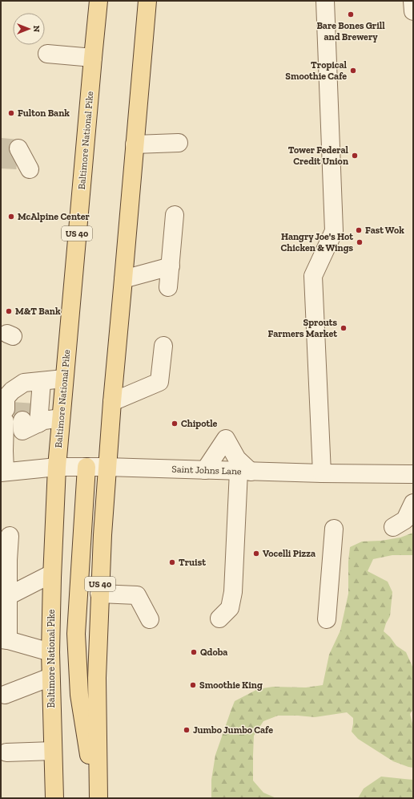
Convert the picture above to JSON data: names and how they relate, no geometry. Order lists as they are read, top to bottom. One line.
{"streets":{"main road":["Baltimore National Pike","US 40"],"street":["Saint Johns Lane"]},"crossings":[["Baltimore National Pike","Saint Johns Lane"],["US 40","Saint Johns Lane"]],"places":["Bare Bones Grill and Brewery","Tropical Smoothie Cafe","Fulton Bank","Tower Federal Credit Union","McAlpine Center","Fast Wok","Hangry Joe's Hot Chicken & Wings","M&T Bank","Sprouts Farmers Market","Chipotle","Vocelli Pizza","Truist","Qdoba","Smoothie King","Jumbo Jumbo Cafe"],"north":"right"}
